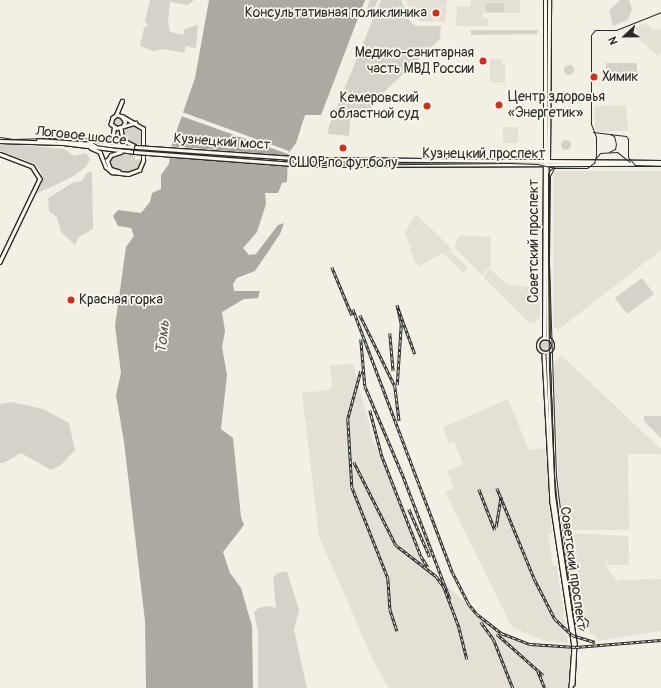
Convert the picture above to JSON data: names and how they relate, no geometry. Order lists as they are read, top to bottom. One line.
{"streets":{"main road":["Логовое шоссе","Кузнецкий мост","Кузнецкий проспект","Советский проспект"]},"crossings":[["Логовое шоссе","Кузнецкий мост"],["Кузнецкий мост","Кузнецкий проспект"],["Кузнецкий проспект","Советский проспект"]],"water":["Томь"],"places":["Консультативная поликлиника","Медико-санитарная часть МВД России","Химик","Центр здоровья «Энергетик»","Кемеровский областной суд","СШОР по футболу","Красная горка"],"north":"left"}
